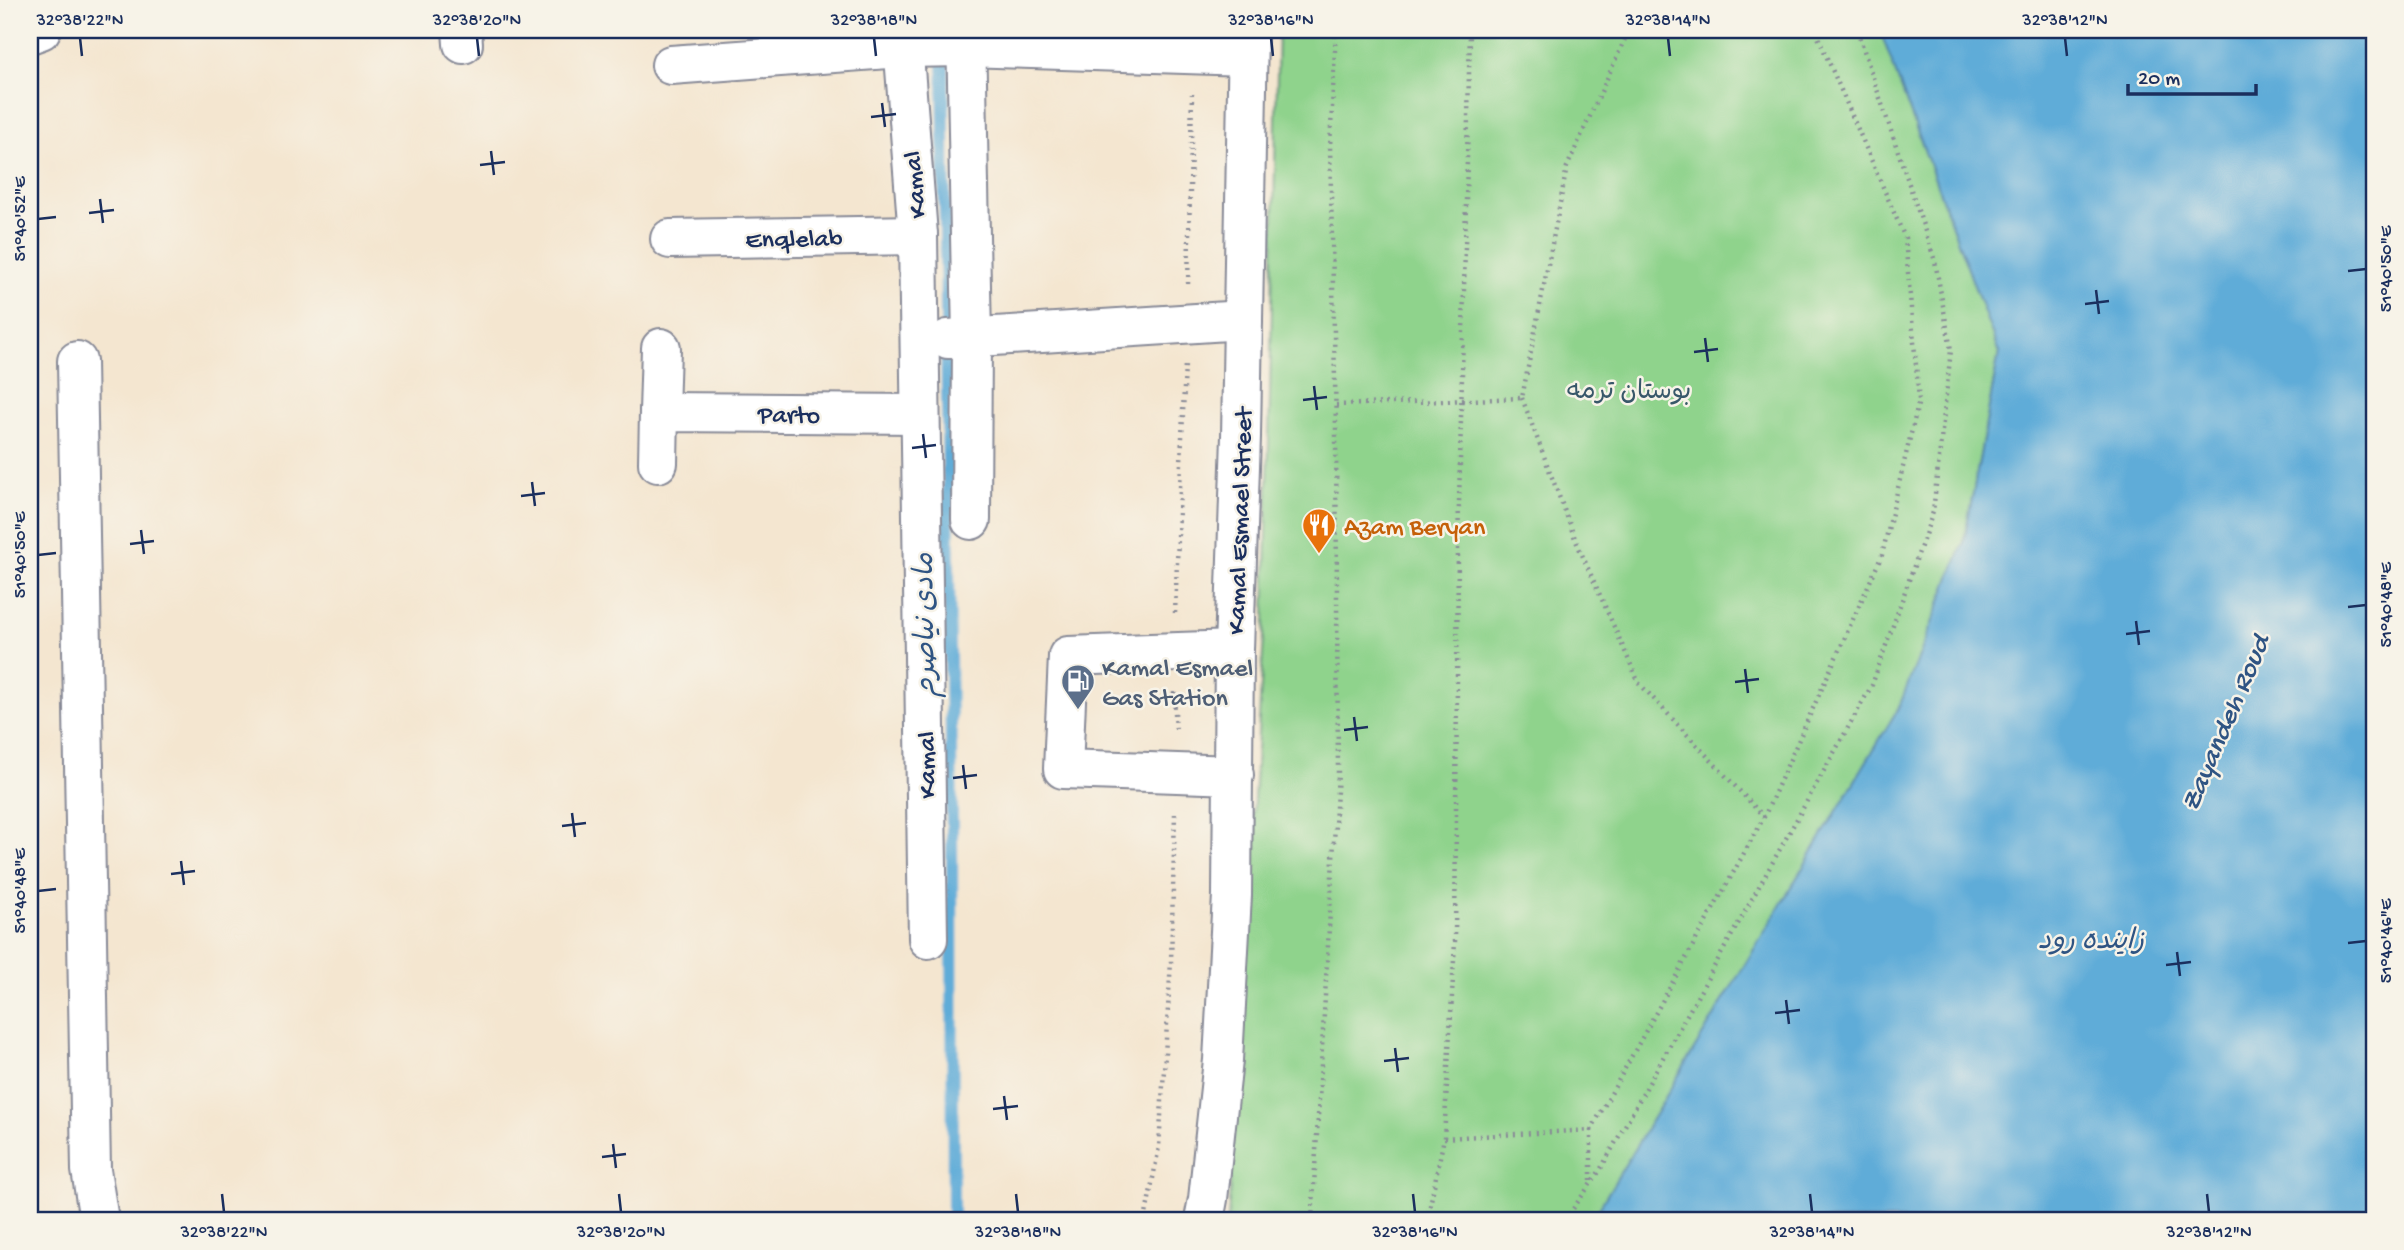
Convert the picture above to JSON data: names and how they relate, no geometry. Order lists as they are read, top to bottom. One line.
{"streets":{"street":["Kamal","Enqlelab","Parto","Kamal Esmael Street"]},"crossings":[["Kamal","Enqlelab"],["Kamal","Parto"]],"water":["مادی نیاصرم","Zayandeh Roud","زاینده رود"],"parks":["بوستان ترمه"],"places":{"restaurant":["Azam Beryan"],"fuel station":["Kamal Esmael Gas Station"]},"scale_bar":"20 m","coordinates":["32°38'22\"N","32°38'20\"N","32°38'18\"N","32°38'16\"N","32°38'14\"N","32°38'12\"N","51°40'52\"E","51°40'50\"E","51°40'48\"E","51°40'46\"E"]}
